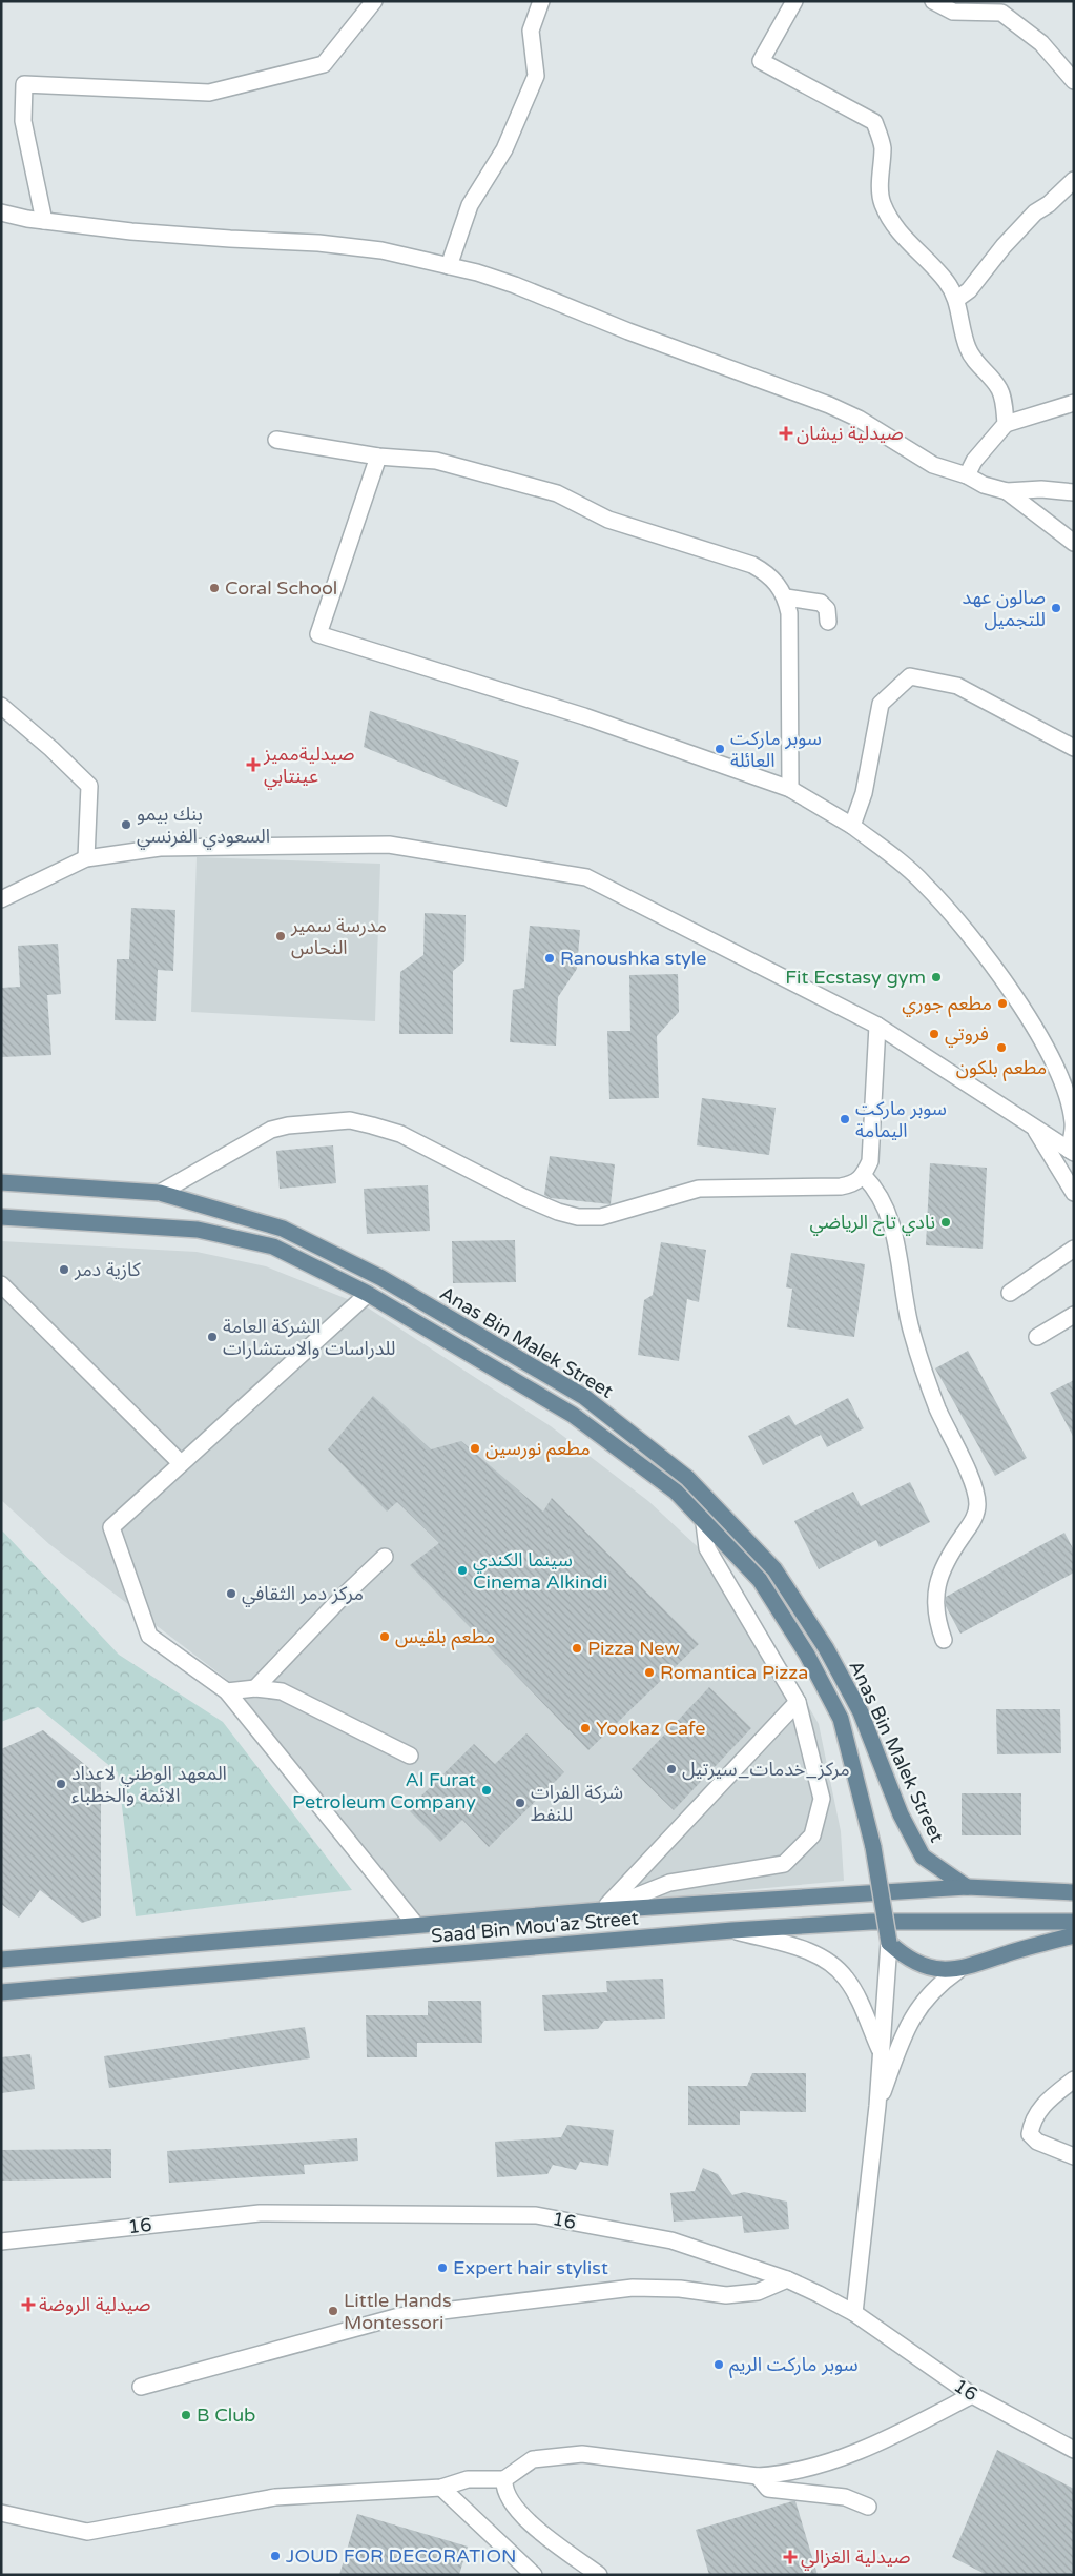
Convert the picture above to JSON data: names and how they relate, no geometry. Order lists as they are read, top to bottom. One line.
{"streets":{"main road":["Anas Bin Malek Street","Saad Bin Mou'az Street"],"street":["16"]},"crossings":[["Anas Bin Malek Street","Saad Bin Mou'az Street"]],"places":{"health":["صيدلية نيشان","صيدليةمميز عينتابي","صيدلية الروضة","صيدلية الغزالي"],"other":["Coral School","صالون عهد للتجميل","سوبر ماركت العائلة","بنك بيمو السعودي الفرنسي","مدرسة سمير النحاس","Ranoushka style","Fit Ecstasy gym","مطعم جوري","فروتي","مطعم بلكون","سوبر ماركت اليمامة","نادي تاج الرياضي","كازية دمر","الشركة العامة للدراسات والاستشارات","مطعم نورسين","سينما الكندي Cinema Alkindi","مركز دمر الثقافي","مطعم بلقيس","Pizza New","Romantica Pizza","Yookaz Cafe","مركز_خدمات_سيرتيل","المعهد الوطني لاعداد الائمة والخطباء","Al Furat Petroleum Company","شركة الفرات للنفط","Expert hair stylist","Little Hands Montessori","سوبر ماركت الريم","B Club","JOUD FOR DECORATION"]}}
